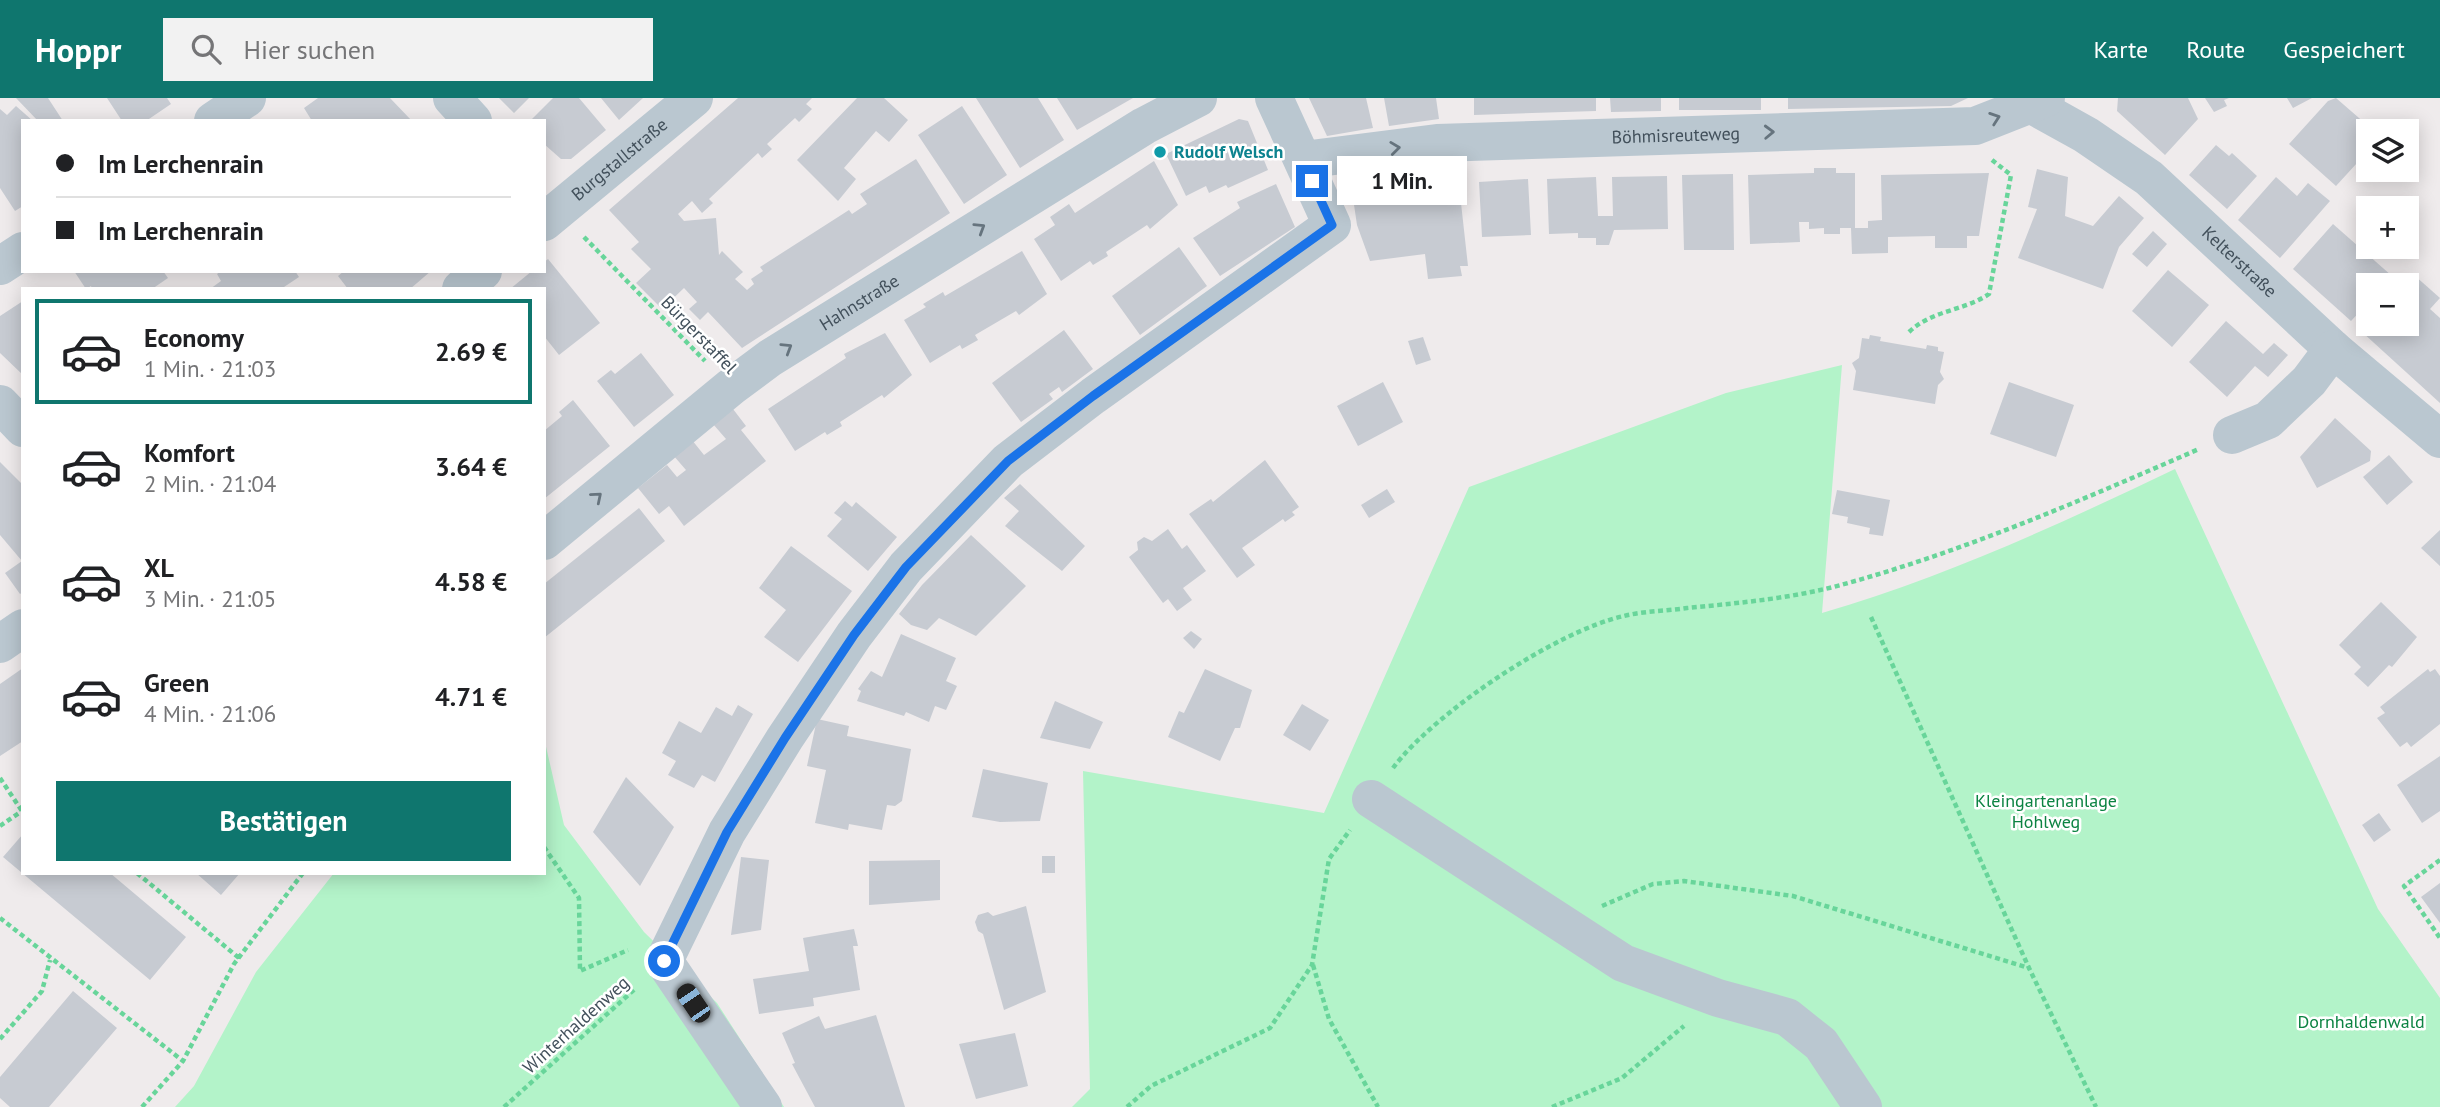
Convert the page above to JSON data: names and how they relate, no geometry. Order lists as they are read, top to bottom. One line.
{"streets":{"street":["Böhmisreuteweg","Burgstallstraße","Kelterstraße","Hahnstraße"],"path":["Bürgerstaffel","Winterhaldenweg"]},"crossings":[["Böhmisreuteweg","Kelterstraße"],["Burgstallstraße","Bürgerstaffel"],["Hahnstraße","Bürgerstaffel"]],"one_way":["Böhmisreuteweg"],"parks":["Kleingartenanlage Hohlweg","Dornhaldenwald"],"places":["Rudolf Welsch"],"page":{"header":"Hoppr","search":"Hier suchen","nav":["Karte","Route","Gespeichert"],"map_buttons":["+","−"],"banner":["Im Lerchenrain","Im Lerchenrain"],"bubble":"1 Min.","list":[{"name":"Economy","note":"1 Min. · 21:03","value":"2.69 €"},{"name":"Komfort","note":"2 Min. · 21:04","value":"3.64 €"},{"name":"XL","note":"3 Min. · 21:05","value":"4.58 €"},{"name":"Green","note":"4 Min. · 21:06","value":"4.71 €"}],"buttons":"Bestätigen"}}
